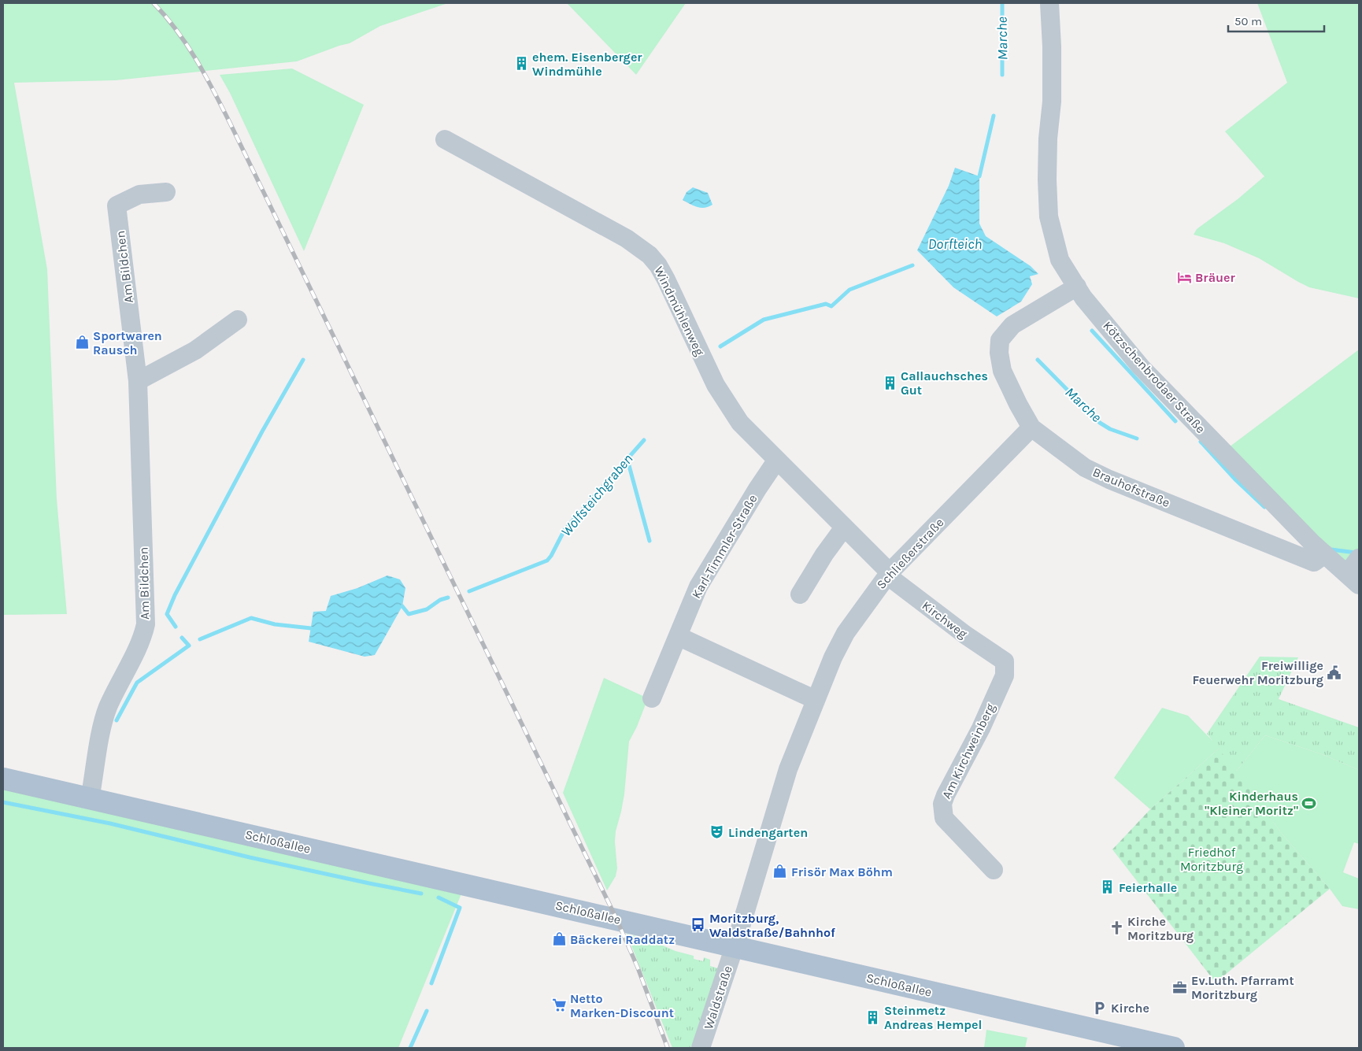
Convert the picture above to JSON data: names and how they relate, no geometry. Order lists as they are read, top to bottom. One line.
{"streets":{"main road":["Schloßallee"],"street":["Am Bildchen","Windmühlenweg","Kötzschenbrodaer Straße","Brauhofstraße","Karl-Timmler-Straße","Schließerstraße","Kirchweg","Am Kirchweinberg","Waldstraße"]},"crossings":[["Am Bildchen","Schloßallee"],["Windmühlenweg","Karl-Timmler-Straße"],["Windmühlenweg","Schließerstraße"],["Windmühlenweg","Kirchweg"],["Kötzschenbrodaer Straße","Brauhofstraße"],["Brauhofstraße","Schließerstraße"],["Schließerstraße","Kirchweg"],["Schließerstraße","Schloßallee"],["Schließerstraße","Waldstraße"],["Kirchweg","Am Kirchweinberg"],["Schloßallee","Waldstraße"]],"water":["Marche","Dorfteich","Wolfsteichgraben"],"parks":["Friedhof Moritzburg"],"places":{"building":["ehem. Eisenberger Windmühle","Callauchsches Gut","Feierhalle","Steinmetz Andreas Hempel"],"hotel":["Bräuer"],"shop":["Sportwaren Rausch","Frisör Max Böhm","Bäckerei Raddatz"],"public building":["Freiwillige Feuerwehr Moritzburg"],"sports":["Kinderhaus \"Kleiner Moritz\""],"theatre":["Lindengarten"],"bus stop":["Moritzburg, Waldstraße/Bahnhof"],"church":["Kirche Moritzburg"],"office":["Ev.Luth. Pfarramt Moritzburg"],"supermarket":["Netto Marken-Discount"],"parking":["Kirche"]},"scale_bar":"50 m"}
